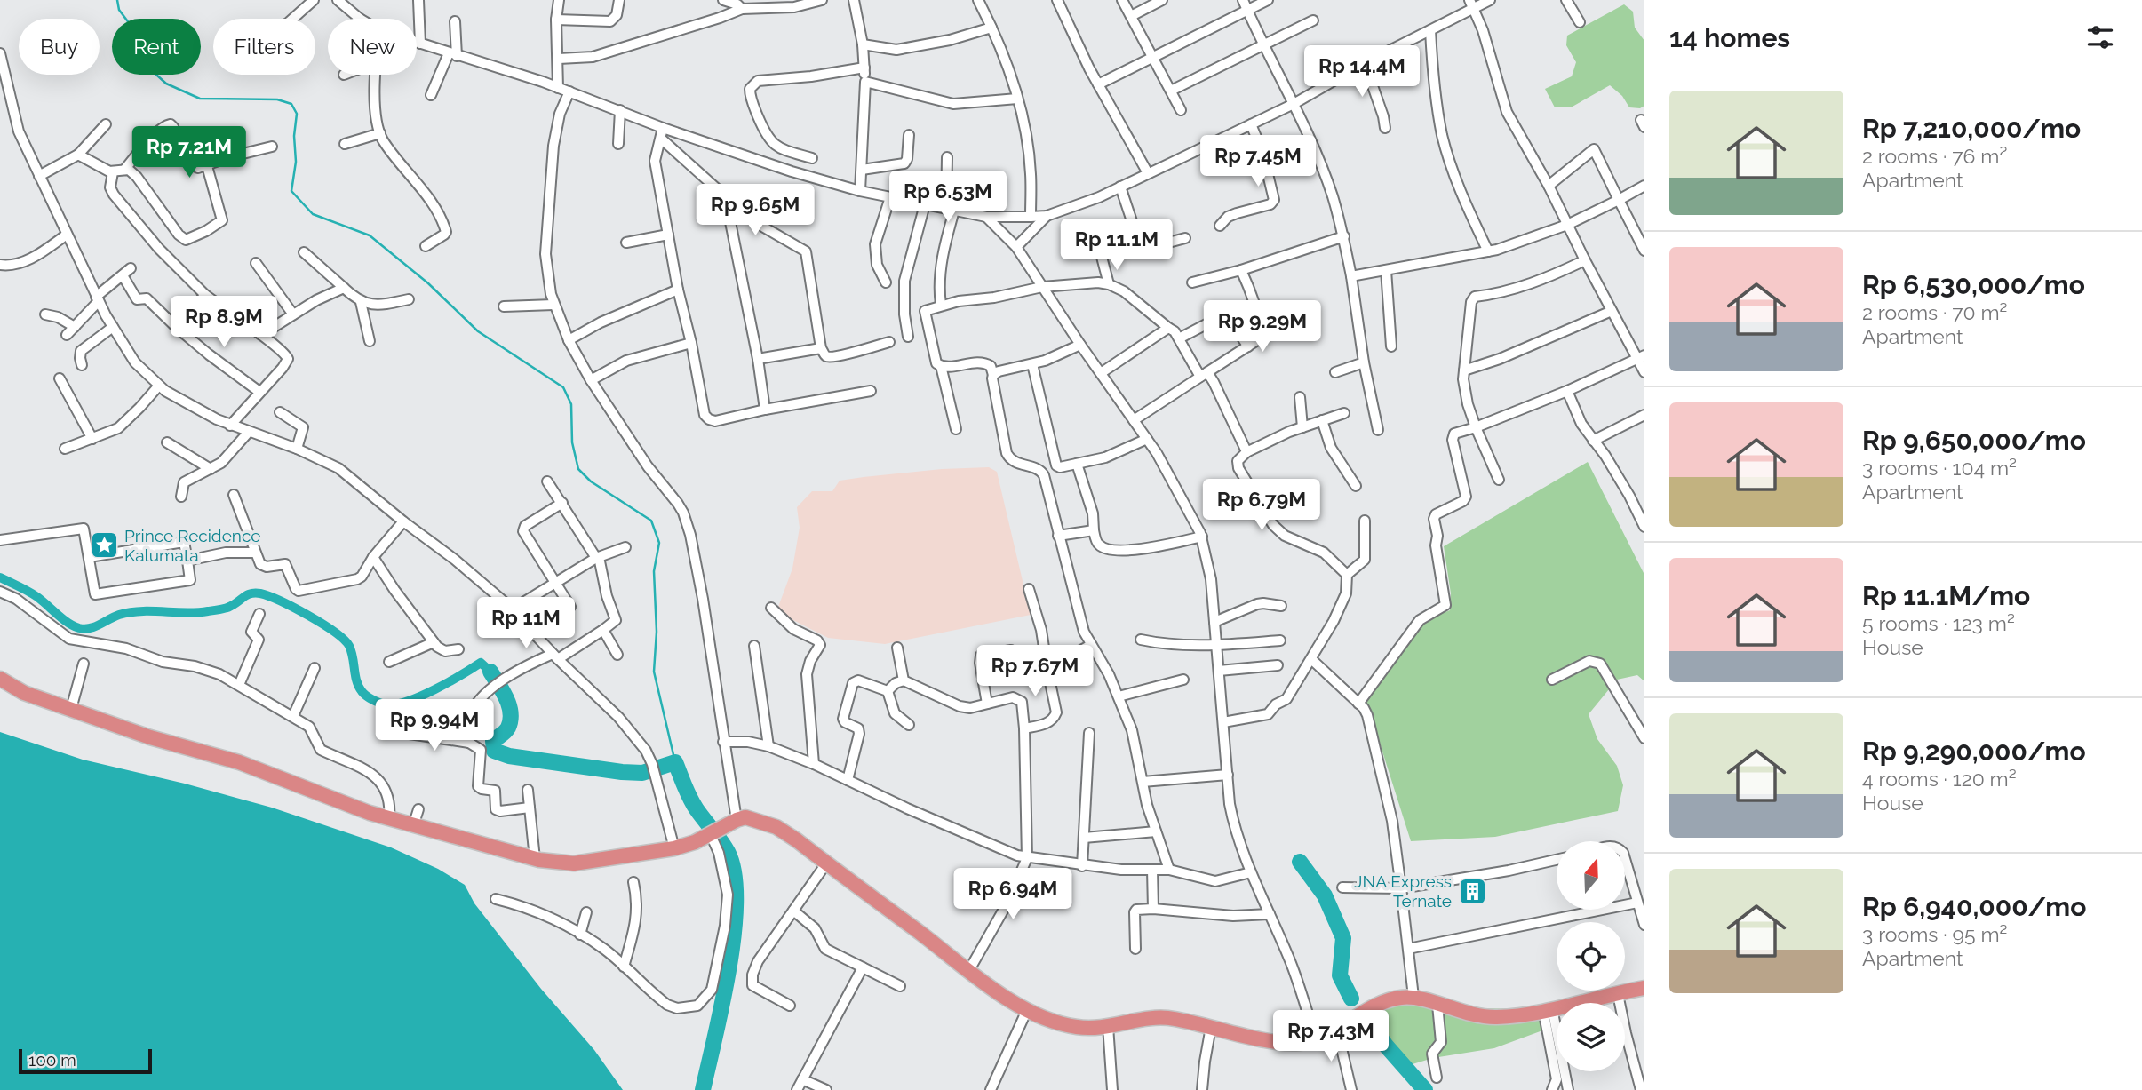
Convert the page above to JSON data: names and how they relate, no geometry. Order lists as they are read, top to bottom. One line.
{"places":{"place":["Prince Recidence Kalumata"],"building":["JNA Express Ternate"]},"scale_bar":"100 m","north":"top","page":{"heading":"14 homes","chip":["Buy","Rent","Filters","New"],"price":["Rp 14.4M","Rp 7.21M","Rp 7.45M","Rp 6.53M","Rp 9.65M","Rp 11.1M","Rp 8.9M","Rp 9.29M","Rp 6.79M","Rp 11M","Rp 7.67M","Rp 9.94M","Rp 6.94M","Rp 7.43M"],"list":[{"name":"Rp 7,210,000/mo","note":"2 rooms · 76 m² · Apartment"},{"name":"Rp 6,530,000/mo","note":"2 rooms · 70 m² · Apartment"},{"name":"Rp 9,650,000/mo","note":"3 rooms · 104 m² · Apartment"},{"name":"Rp 11.1M/mo","note":"5 rooms · 123 m² · House"},{"name":"Rp 9,290,000/mo","note":"4 rooms · 120 m² · House"},{"name":"Rp 6,940,000/mo","note":"3 rooms · 95 m² · Apartment"}],"scale":"100 m"}}
